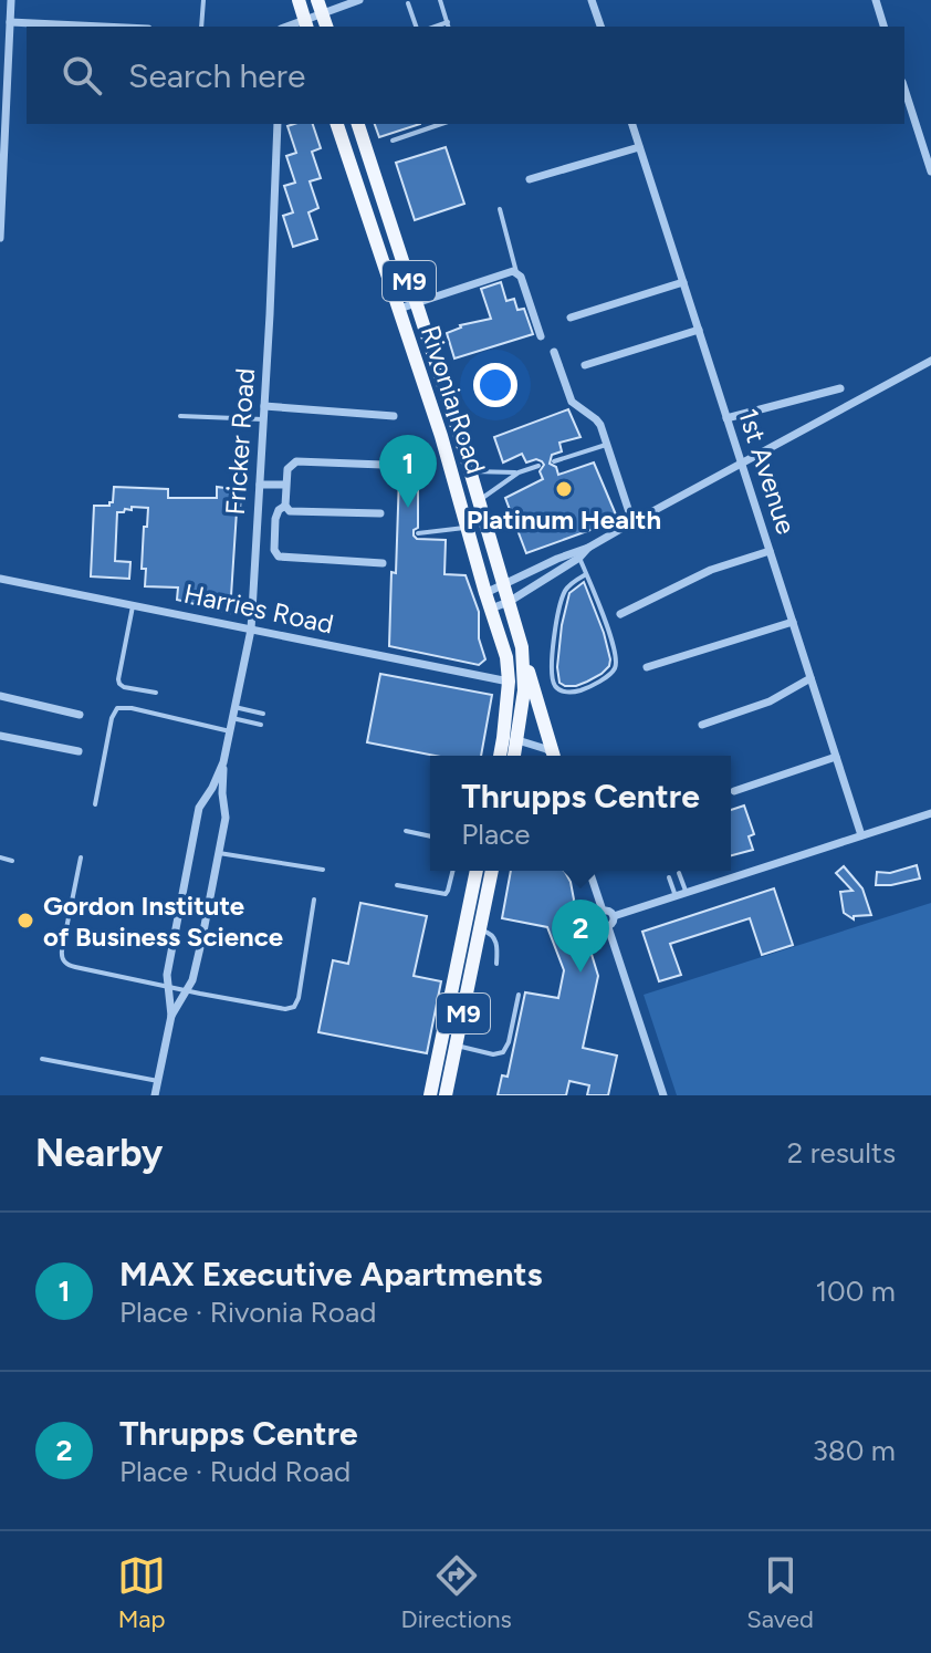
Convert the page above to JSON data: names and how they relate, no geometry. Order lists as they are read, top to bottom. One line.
{"streets":{"main road":["M9","Rivonia Road"],"street":["Fricker Road","1st Avenue","Harries Road"]},"crossings":[["M9","Rivonia Road"],["M9","Harries Road"],["Fricker Road","Harries Road"]],"places":["Platinum Health","Gordon Institute of Business Science"],"page":{"search":"Search here","pins":["1","2"],"popup":["Thrupps Centre","Place"],"heading":["Nearby","2 results"],"list":[{"mark":"1","name":"MAX Executive Apartments","note":"Place · Rivonia Road","value":"100 m"},{"mark":"2","name":"Thrupps Centre","note":"Place · Rudd Road","value":"380 m"}],"nav":["Map","Directions","Saved"]}}
